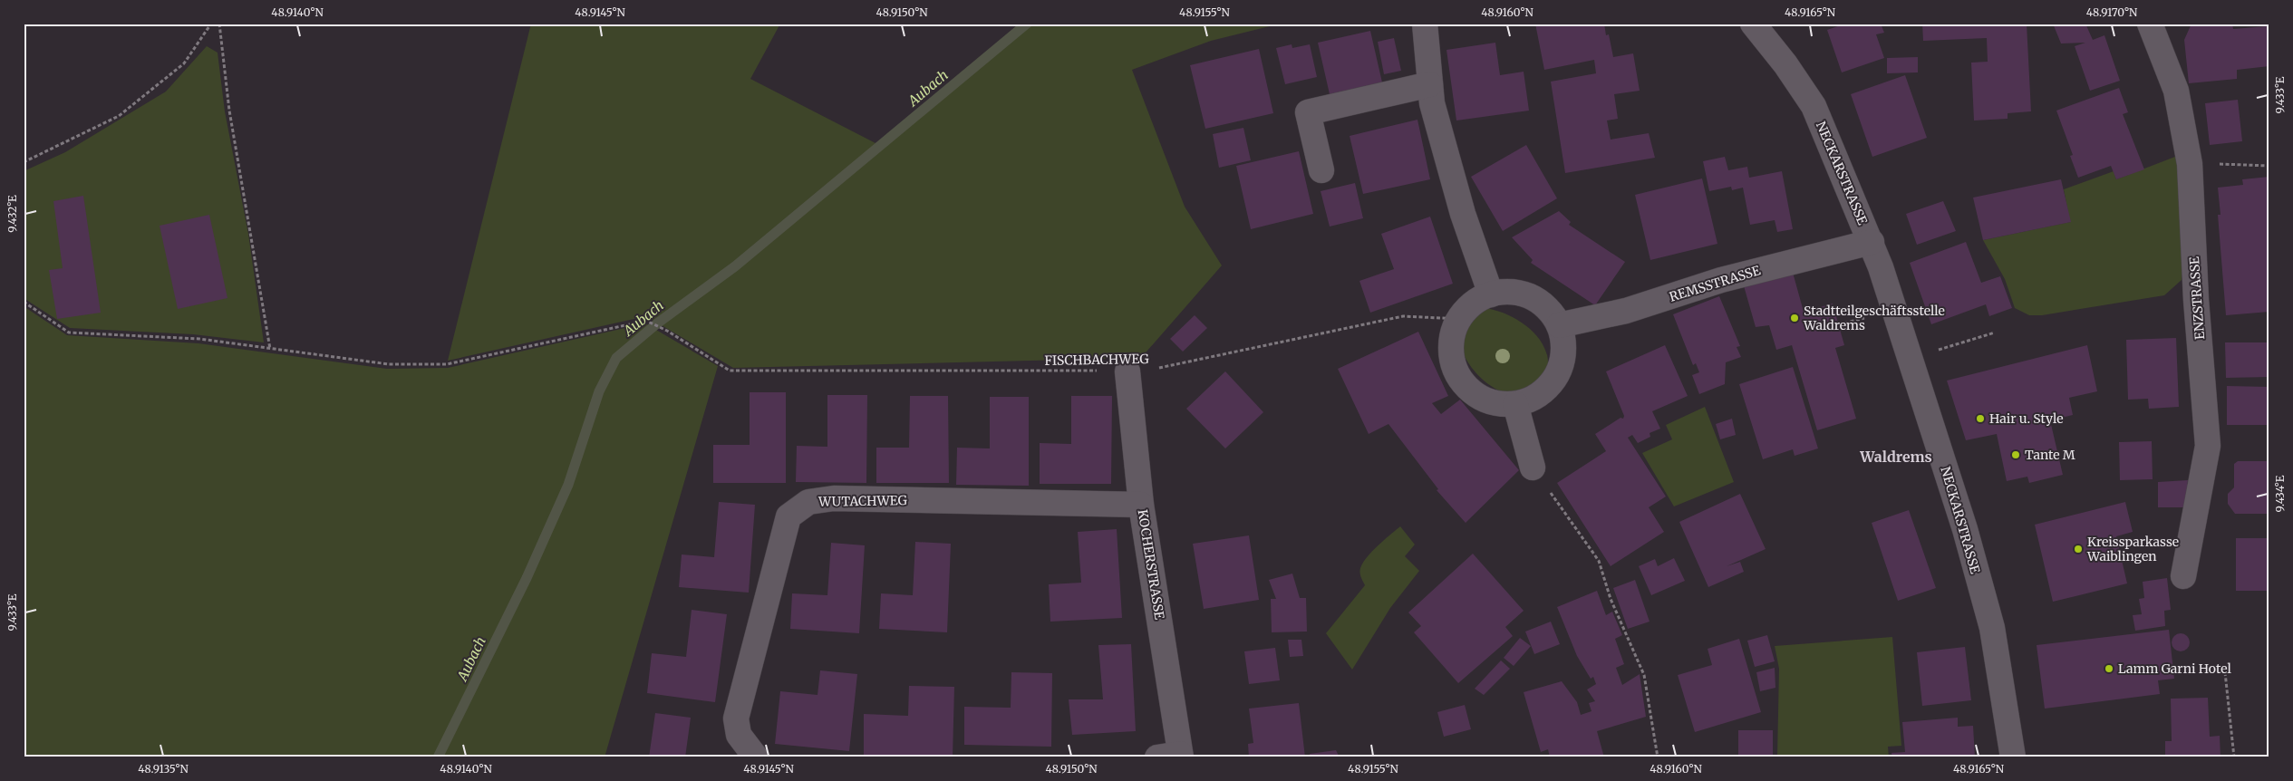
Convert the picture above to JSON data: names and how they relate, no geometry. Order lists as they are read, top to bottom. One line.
{"streets":{"street":["NECKARSTRASSE","REMSSTRASSE","ENZSTRASSE","WUTACHWEG","KOCHERSTRASSE"],"path":["FISCHBACHWEG"]},"crossings":[["NECKARSTRASSE","REMSSTRASSE"],["REMSSTRASSE","FISCHBACHWEG"],["FISCHBACHWEG","KOCHERSTRASSE"],["WUTACHWEG","KOCHERSTRASSE"]],"districts":["Waldrems"],"water":["Aubach"],"places":["Stadtteilgeschäftsstelle Waldrems","Hair u. Style","Tante M","Kreissparkasse Waiblingen","Lamm Garni Hotel"],"coordinates":["48.9140°N","48.9145°N","48.9150°N","48.9155°N","48.9160°N","48.9165°N","48.9170°N","9.433°E","9.432°E","9.434°E","48.9135°N"]}
